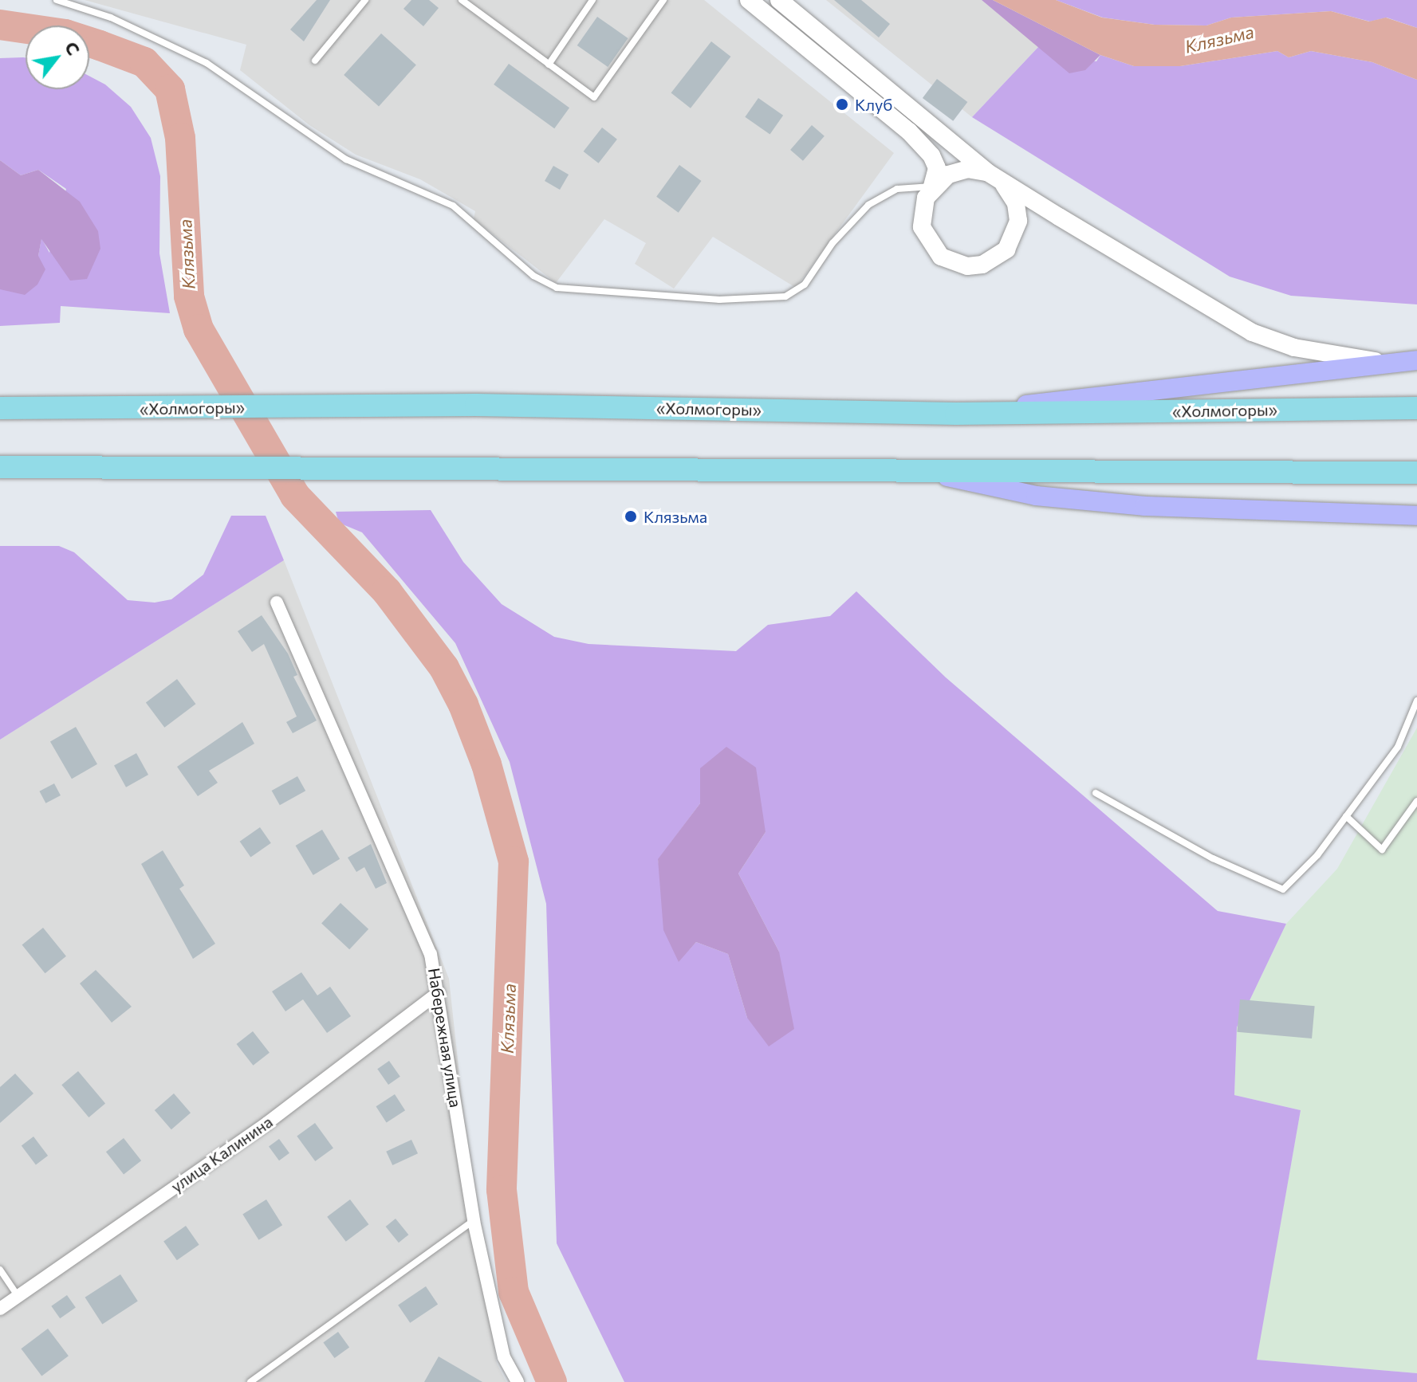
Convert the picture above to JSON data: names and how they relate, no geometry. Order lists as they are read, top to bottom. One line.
{"streets":{"highway":["«Холмогоры»"],"street":["Набережная улица","улица Калинина"]},"crossings":[["Набережная улица","улица Калинина"]],"water":["Клязьма"],"places":["Клуб","Клязьма"],"north":"top right"}
